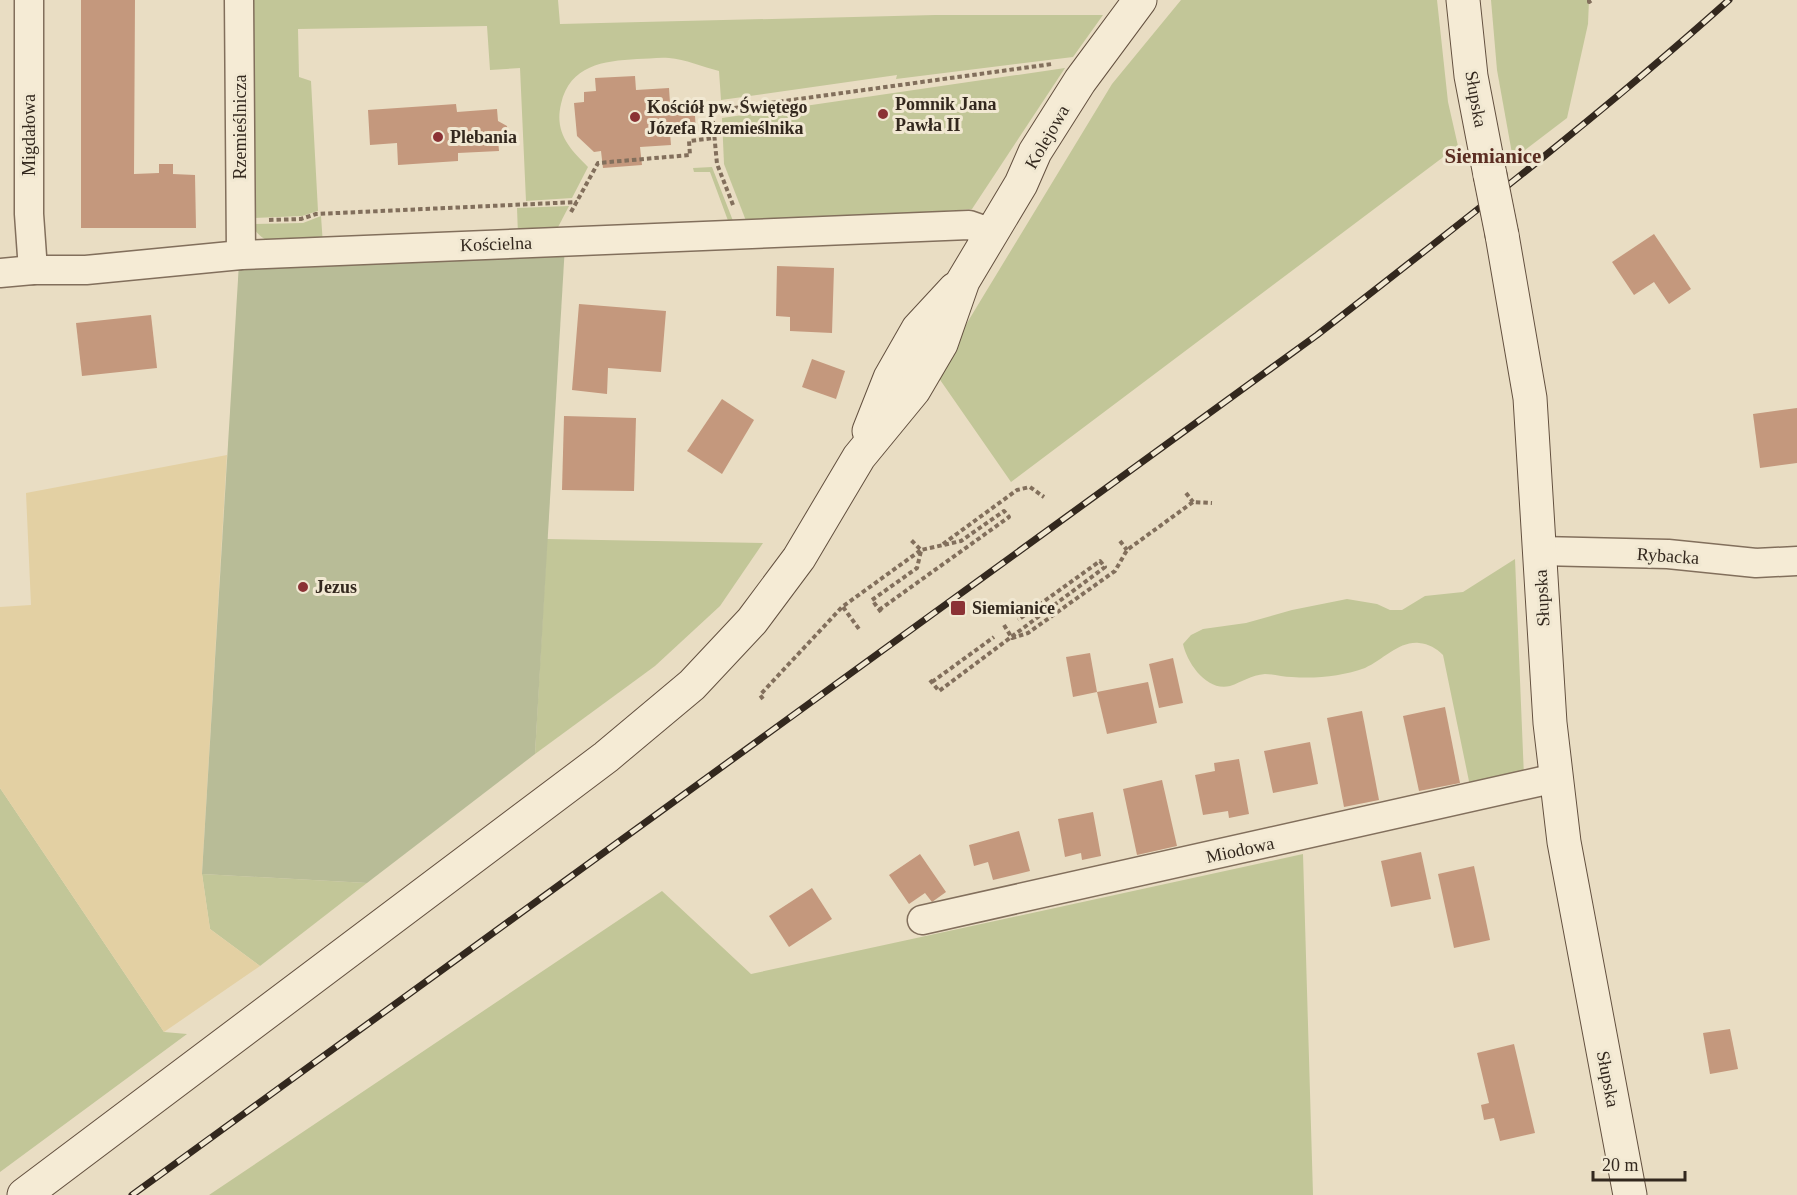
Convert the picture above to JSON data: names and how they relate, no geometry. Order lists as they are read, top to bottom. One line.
{"streets":{"street":["Słupska","Rzemieślnicza","Migdałowa","Kolejowa","Kościelna","Rybacka","Miodowa"]},"crossings":[["Słupska","Rybacka"],["Słupska","Miodowa"],["Rzemieślnicza","Kościelna"],["Migdałowa","Kościelna"],["Kolejowa","Kościelna"]],"districts":["Siemianice"],"places":{"other":["Pomnik Jana Pawła II","Kościół pw. Świętego Józefa Rzemieślnika","Plebania","Jezus"],"transit":["Siemianice"]},"scale_bar":"20 m"}
